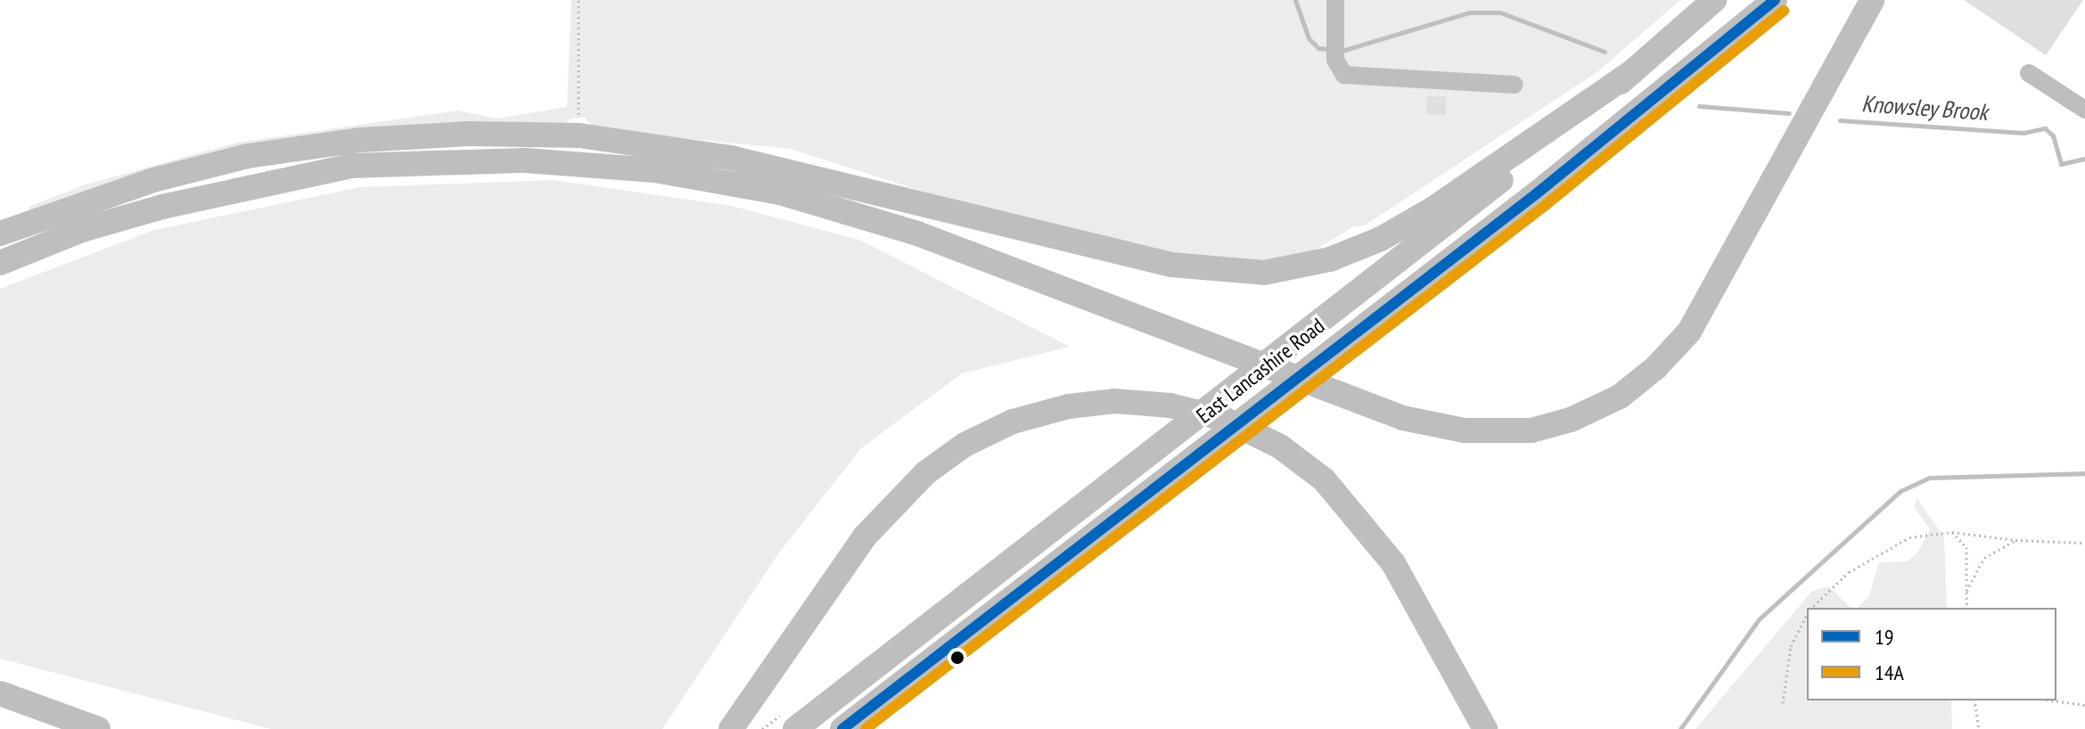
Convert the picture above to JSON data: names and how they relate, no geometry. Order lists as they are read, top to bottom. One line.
{"streets":{"highway":["East Lancashire Road"]},"water":["Knowsley Brook"],"lines":["transit line 19","transit line 14A"],"legend":["19","14A"]}
